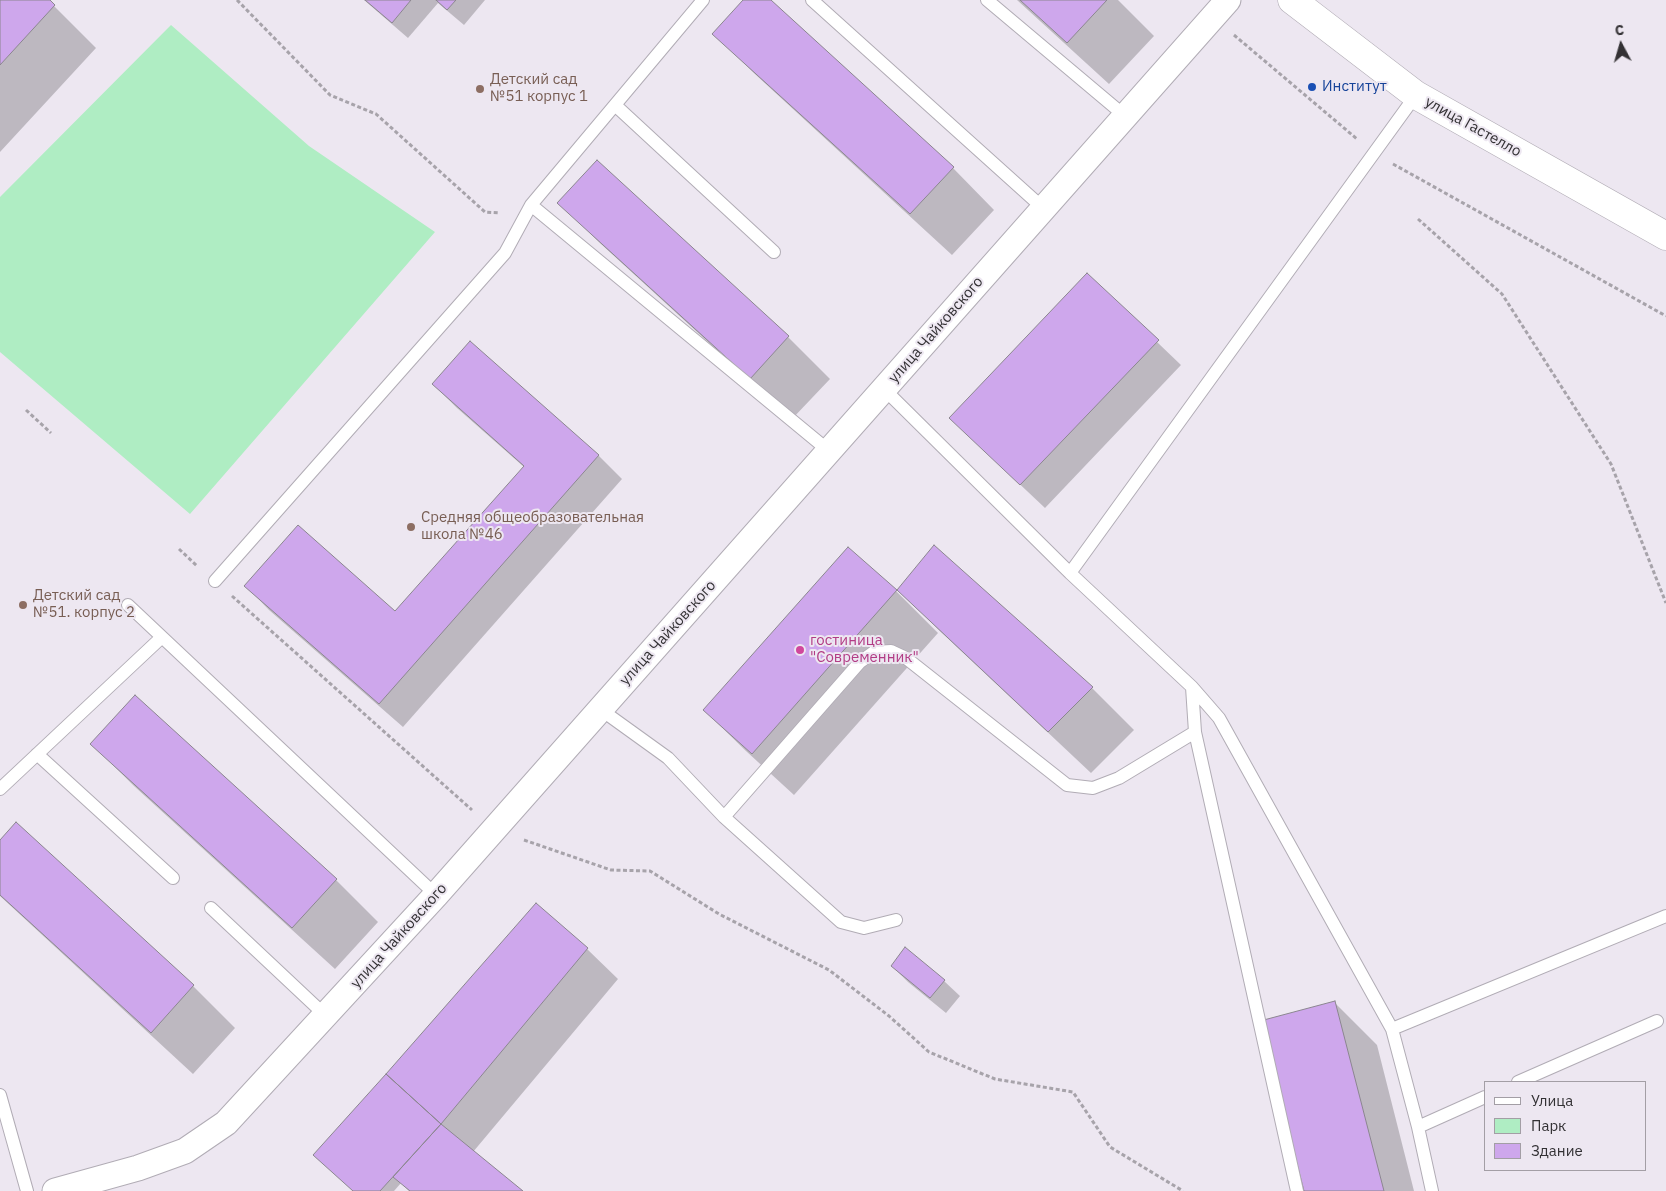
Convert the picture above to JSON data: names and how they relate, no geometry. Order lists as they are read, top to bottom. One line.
{"streets":{"street":["улица Гастелло","улица Чайковского"]},"places":["Институт","Детский сад №51 корпус 1","Средняя общеобразовательная школа №46","Детский сад №51. корпус 2","гостиница \"Современник\""],"legend":["Улица","Парк","Здание"],"north":"top"}
